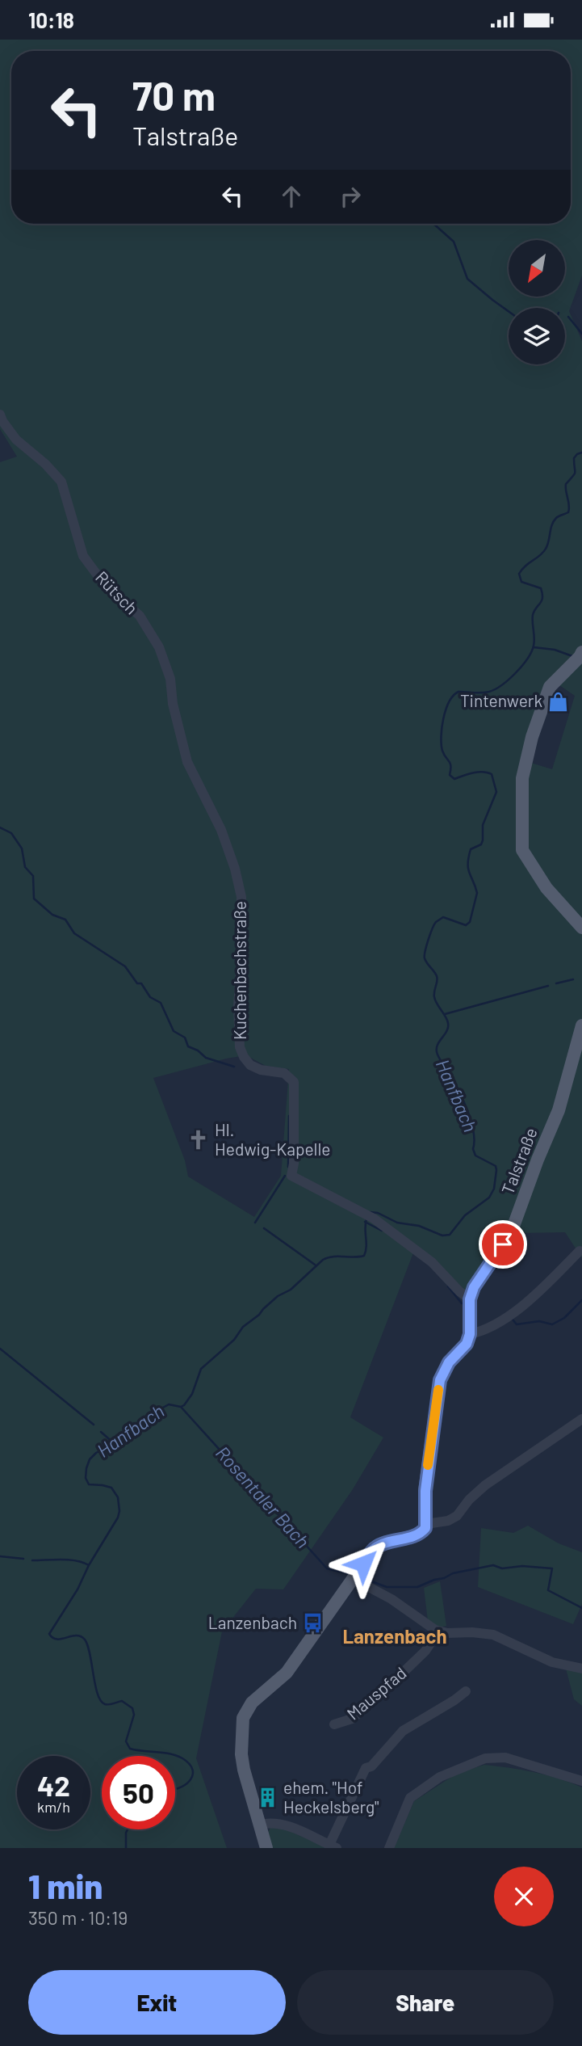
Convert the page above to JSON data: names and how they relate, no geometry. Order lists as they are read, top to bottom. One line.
{"streets":{"main road":["Talstraße"],"street":["Rütsch","Kuchenbachstraße","Mauspfad"]},"crossings":[["Rütsch","Kuchenbachstraße"],["Kuchenbachstraße","Talstraße"]],"districts":["Lanzenbach"],"water":["Hanfbach","Rosentaler Bach"],"places":{"shop":["Tintenwerk"],"church":["Hl. Hedwig-Kapelle"],"bus stop":["Lanzenbach"],"building":["ehem. \"Hof Heckelsberg\""]},"north":"bottom left","page":{"status":"10:18","turn":["70 m","Talstraße"],"speed":"42 km/h","limit":"50","heading":["1 min","350 m · 10:19"],"buttons":["Exit","Share"]}}
